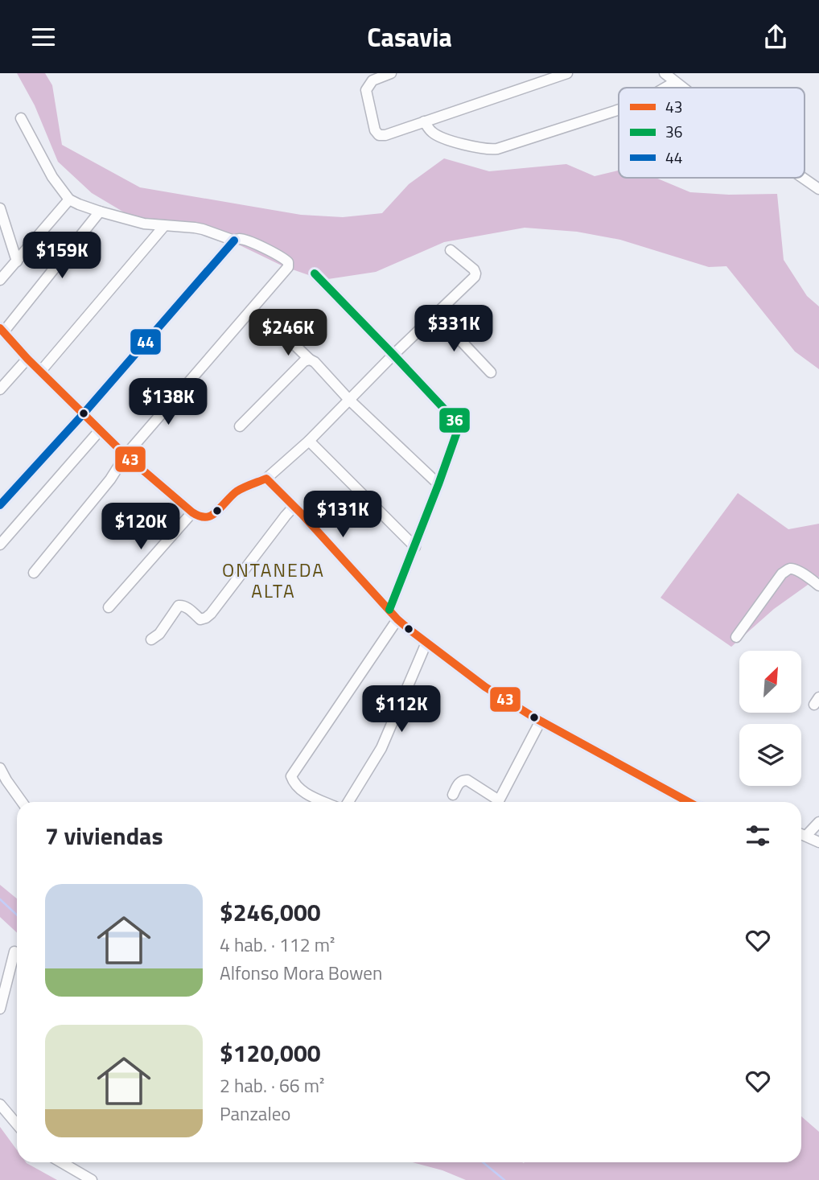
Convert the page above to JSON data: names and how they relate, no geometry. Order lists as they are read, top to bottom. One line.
{"districts":["ONTANEDA ALTA"],"lines":["transit line 44","transit line 36","transit line 43"],"legend":["43","36","44"],"north":"top right","page":{"header":"Casavia","price":["$159K","$331K","$246K","$138K","$131K","$120K","$112K"],"heading":"7 viviendas","list":[{"name":"$246,000","note":"4 hab. · 112 m² · Alfonso Mora Bowen"},{"name":"$120,000","note":"2 hab. · 66 m² · Panzaleo"}]}}
